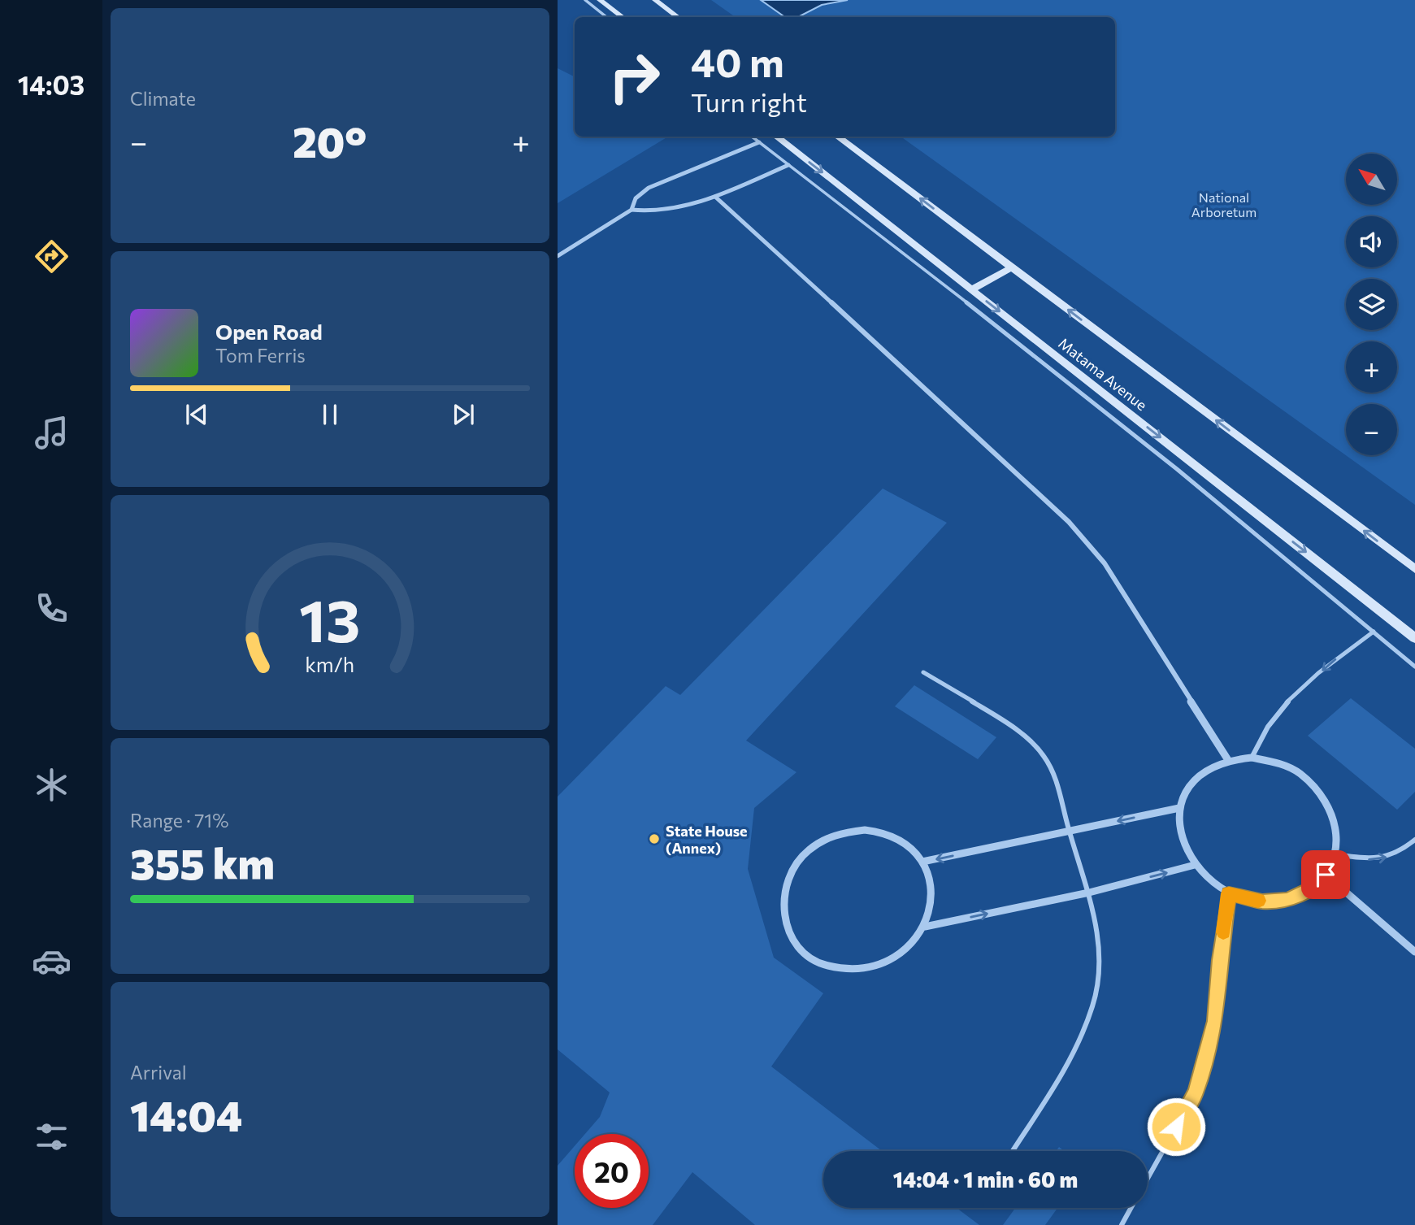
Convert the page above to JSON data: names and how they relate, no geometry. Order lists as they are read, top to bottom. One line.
{"streets":{"main road":["Matama Avenue"]},"parks":["National Arboretum"],"places":["State House (Annex)"],"north":"top left","page":{"tabs":"14:03","tile":["Climate",["Range · 71%","355 km"],["Arrival","14:04"]],"turn":["40 m","Turn right"],"heat":["−","20°","+"],"map_buttons":["+","−"],"song":["Open Road","Tom Ferris"],"limit":"20","trip":"14:04 · 1 min · 60 m","gauge":["13","km/h"]}}
